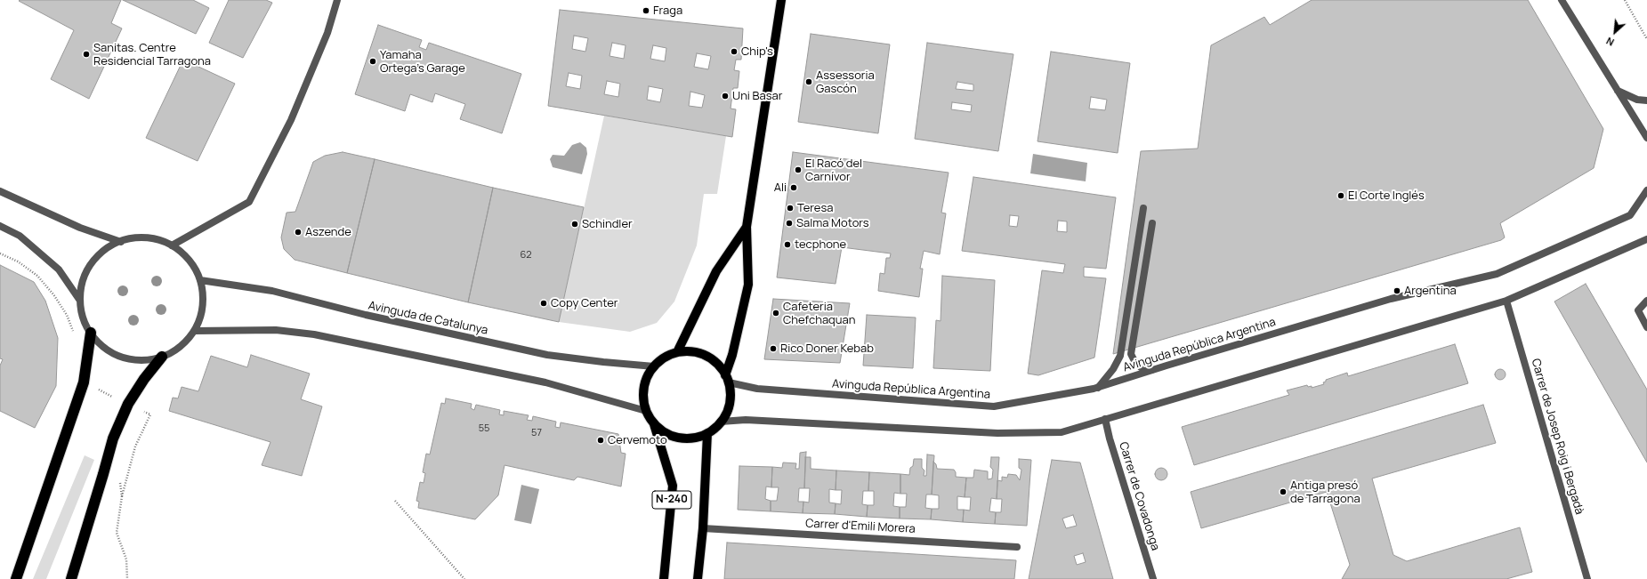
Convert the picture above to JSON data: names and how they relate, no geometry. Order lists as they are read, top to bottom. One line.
{"streets":{"main road":["N-240"],"street":["Avinguda de Catalunya","Avinguda República Argentina","Carrer de Josep Roig i Bergadà","Carrer de Covadonga","Carrer d'Emili Morera"]},"crossings":[["Avinguda de Catalunya","Avinguda República Argentina"],["Avinguda de Catalunya","N-240"],["Avinguda República Argentina","N-240"],["N-240","Carrer d'Emili Morera"]],"places":["Fraga","Chip's","Sanitas. Centre Residencial Tarragona","Yamaha Ortega’s Garage","Assessoria Gascón","Uni Basar","El Racó del Carnívor","Ali","El Corte Inglés","Teresa","Salma Motors","Schindler","Aszende","tecphone","Argentina","Copy Center","Cafeteria Chefchaquan","Rico Doner Kebab","Cervemoto","Antiga presó de Tarragona"],"house_numbers":["62","55","57"],"north":"bottom left"}
